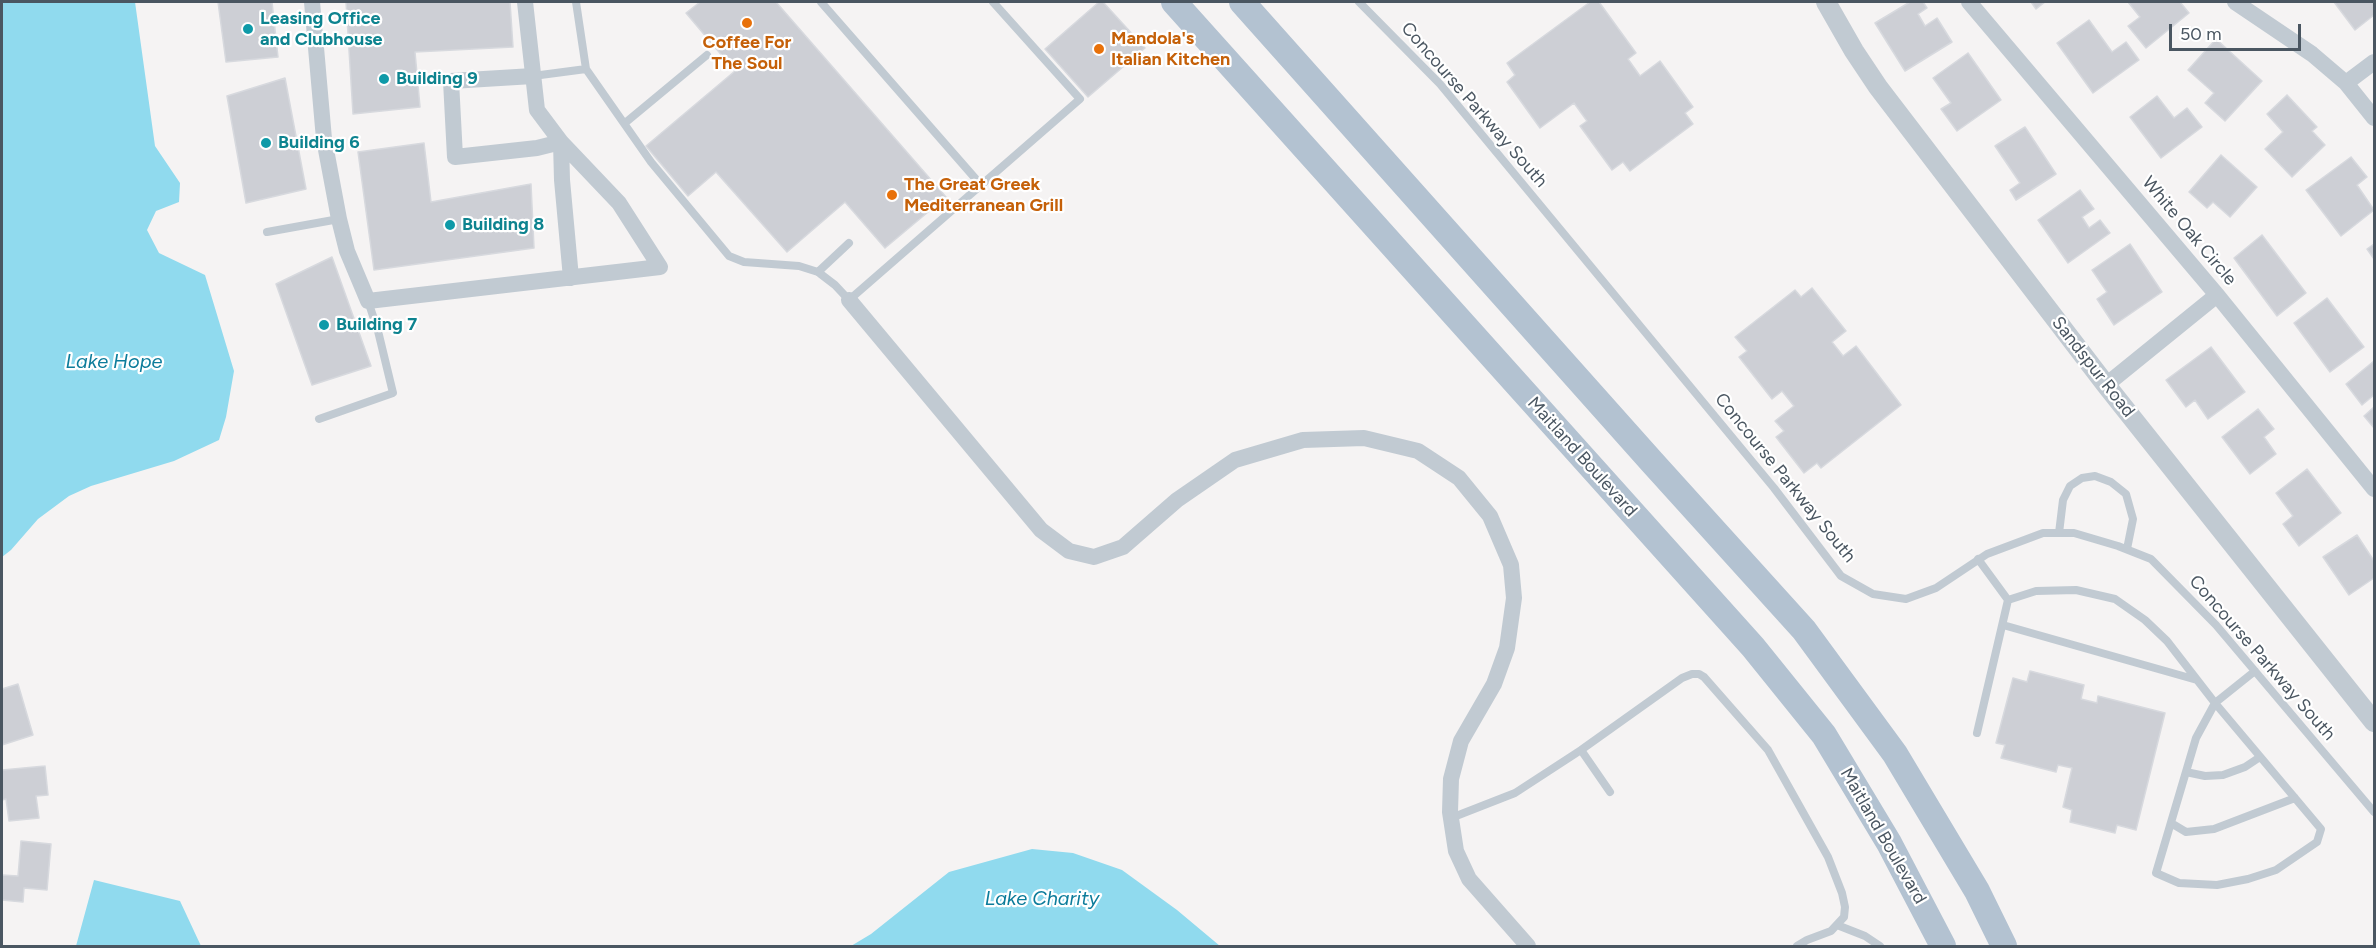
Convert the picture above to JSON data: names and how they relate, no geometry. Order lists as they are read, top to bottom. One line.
{"streets":{"main road":["Maitland Boulevard"],"street":["White Oak Circle","Sandspur Road"],"lane":["Concourse Parkway South"]},"water":["Lake Hope","Lake Charity"],"places":["Coffee For The Soul","Leasing Office and Clubhouse","Mandola's Italian Kitchen","Building 9","Building 6","The Great Greek Mediterranean Grill","Building 8","Building 7"],"scale_bar":"50 m"}
